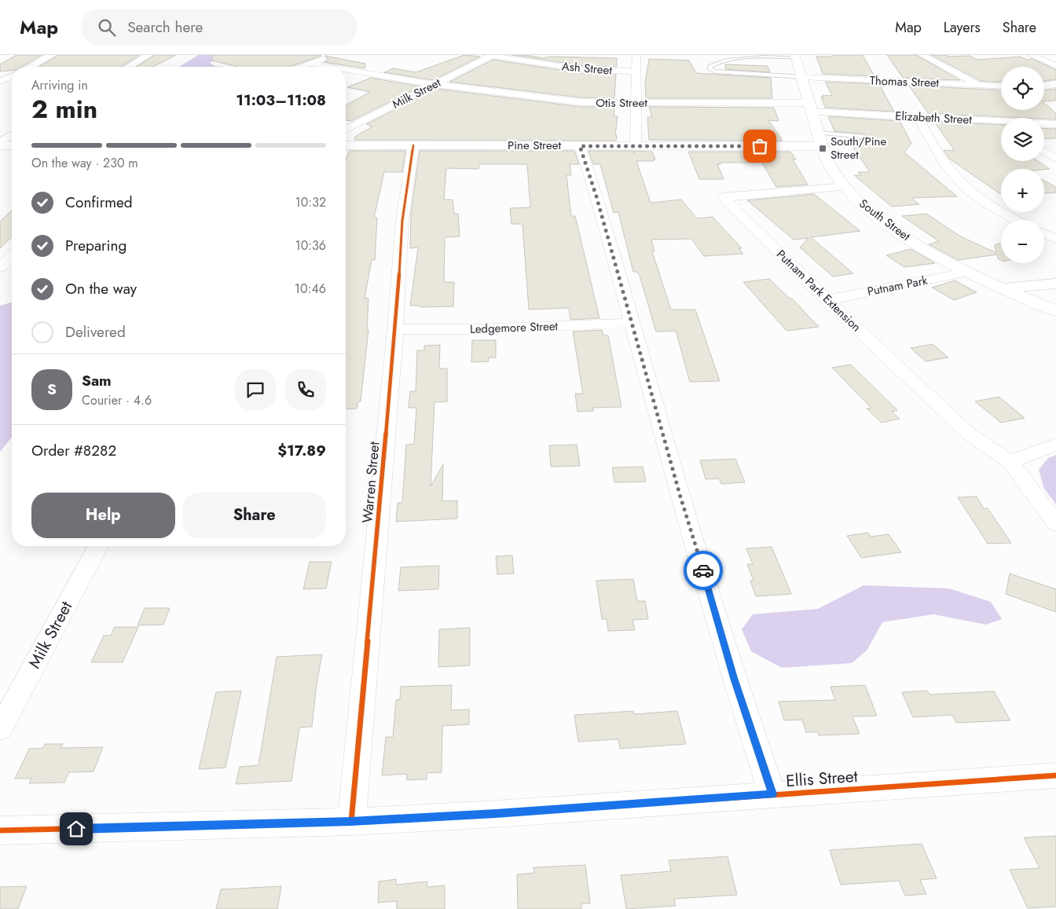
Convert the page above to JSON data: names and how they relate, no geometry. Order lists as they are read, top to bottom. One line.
{"streets":{"main road":["Pine Street","South Street"],"street":["Ash Street","Thomas Street","Milk Street","Otis Street","Elizabeth Street","Putnam Park","Putnam Park Extension","Ledgemore Street","Warren Street","Ellis Street"]},"crossings":[["Ash Street","Milk Street"],["Thomas Street","South Street"],["Milk Street","Otis Street"],["Otis Street","Elizabeth Street"],["Otis Street","South Street"],["Elizabeth Street","South Street"],["Pine Street","South Street"],["Pine Street","Warren Street"],["South Street","Putnam Park"],["South Street","Putnam Park Extension"],["Putnam Park","Putnam Park Extension"],["Ledgemore Street","Warren Street"],["Warren Street","Ellis Street"]],"places":{"transit":["South/Pine Street"]},"page":{"header":"Map","search":"Search here","nav":["Map","Layers","Share"],"map_buttons":["+","−"],"heading":["2 min","Arriving in","11:03–11:08"],"panel":["Sam","Courier · 4.6","Order #8282","$17.89"],"bar":"On the way · 230 m","list":[["Confirmed","10:32"],["Preparing","10:36"],["On the way","10:46"],"Delivered"],"round":"S","buttons":["Help","Share"]}}
